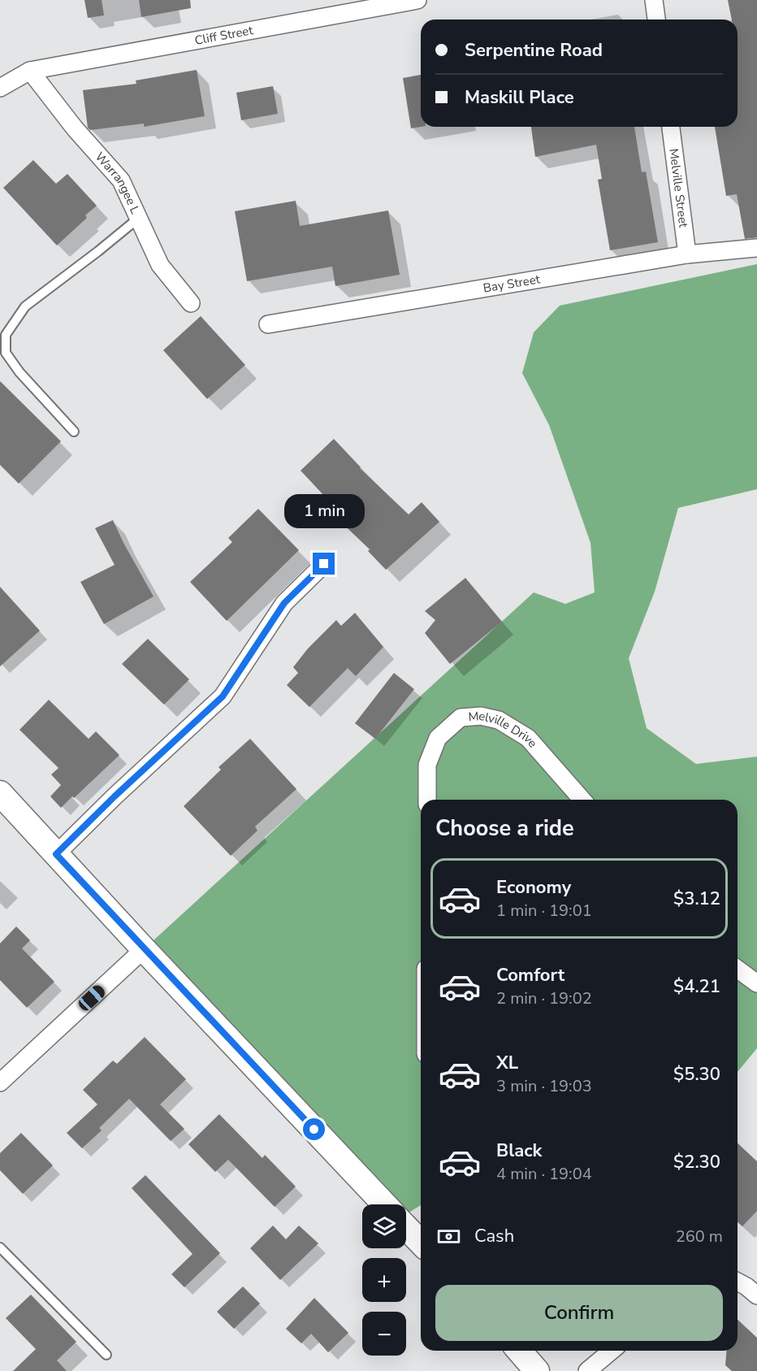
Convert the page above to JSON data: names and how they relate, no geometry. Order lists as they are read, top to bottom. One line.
{"streets":{"street":["Cliff Street","Warrangee L","Melville Street","Bay Street","Melville Drive"]},"crossings":[["Cliff Street","Warrangee L"],["Melville Street","Bay Street"]],"page":{"banner":["Serpentine Road","Maskill Place"],"bubble":"1 min","heading":"Choose a ride","list":[{"name":"Economy","note":"1 min · 19:01","value":"$3.12"},{"name":"Comfort","note":"2 min · 19:02","value":"$4.21"},{"name":"XL","note":"3 min · 19:03","value":"$5.30"},{"name":"Black","note":"4 min · 19:04","value":"$2.30"}],"map_buttons":["+","−"],"pay":["Cash","260 m"],"buttons":"Confirm"}}
